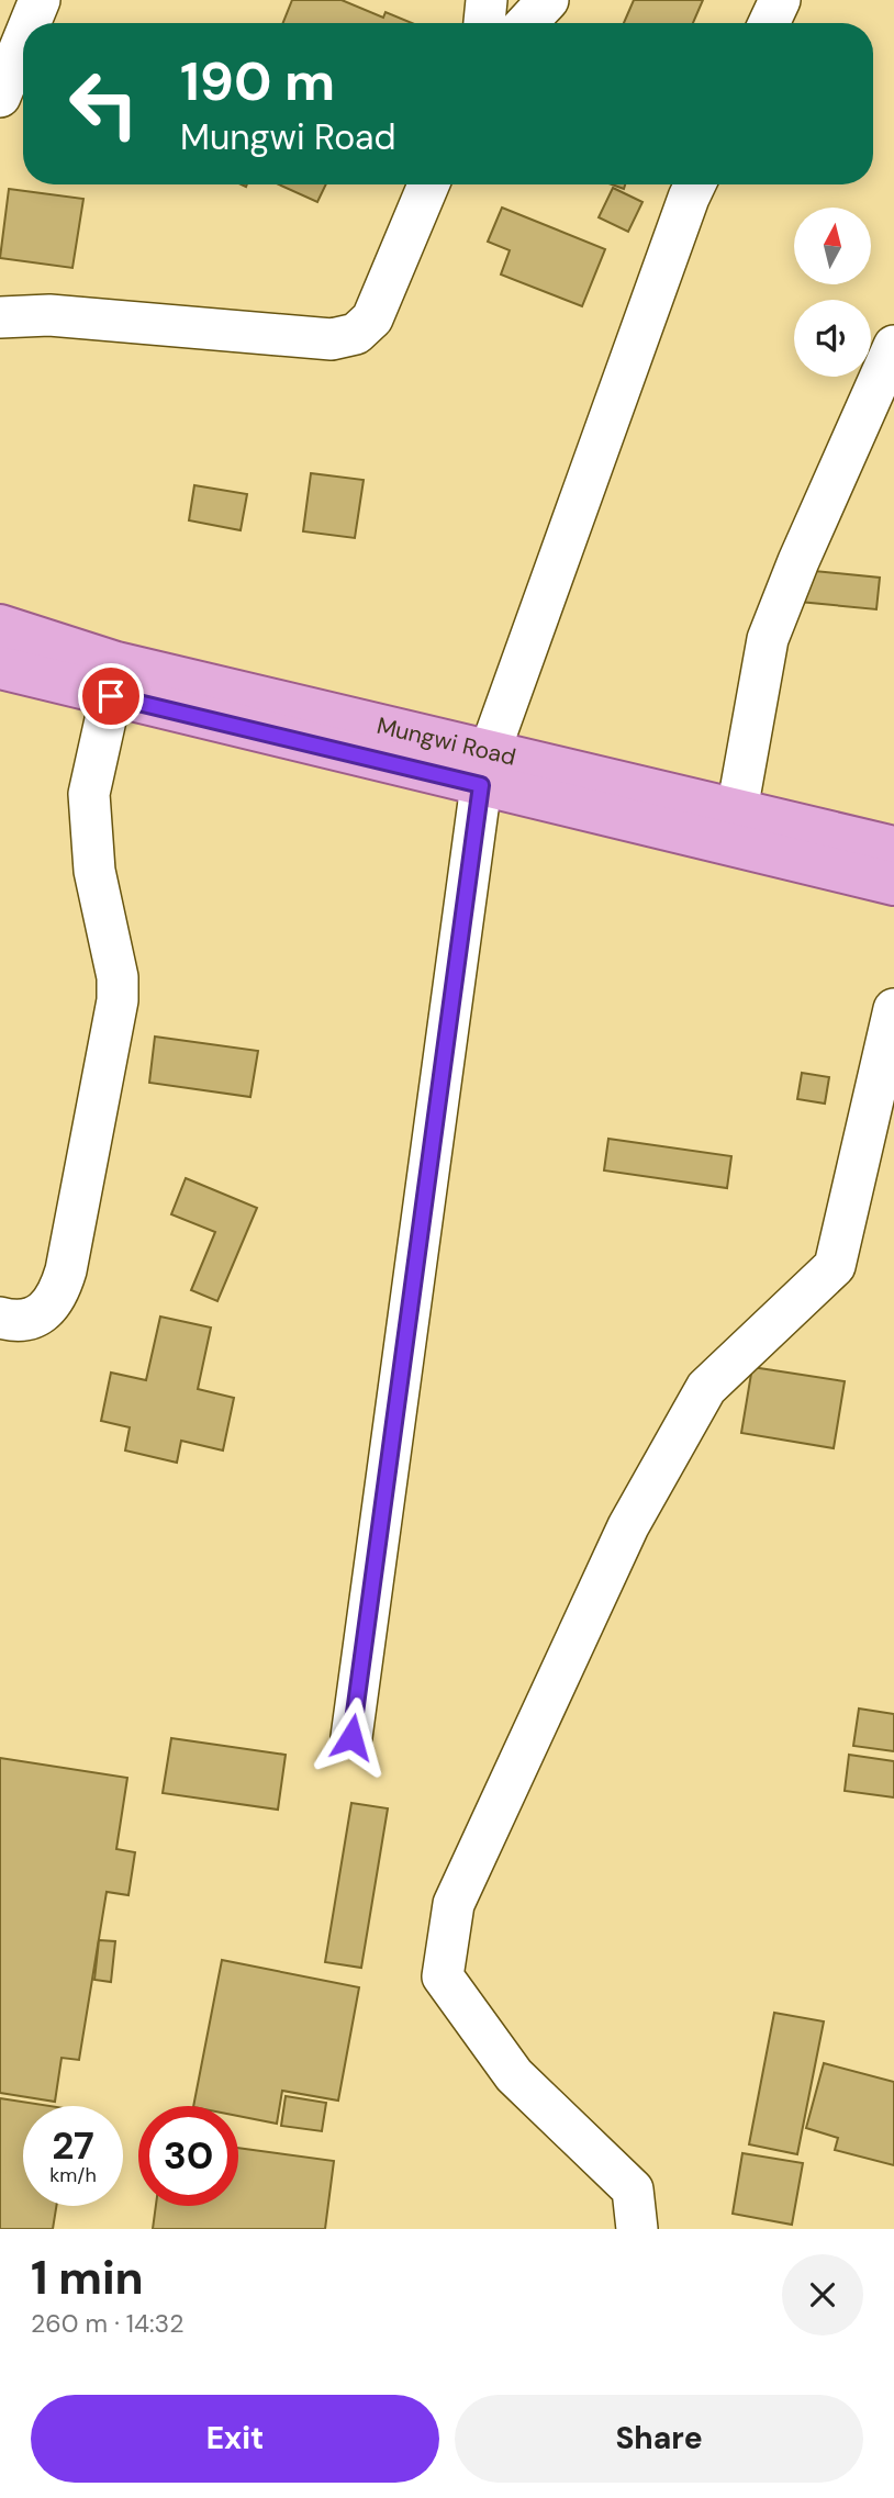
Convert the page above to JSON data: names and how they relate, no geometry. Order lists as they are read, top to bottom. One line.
{"streets":{"main road":["Mungwi Road"]},"north":"top","page":{"turn":["190 m","Mungwi Road"],"speed":"27 km/h","limit":"30","heading":["1 min","260 m · 14:32"],"buttons":["Exit","Share"]}}
